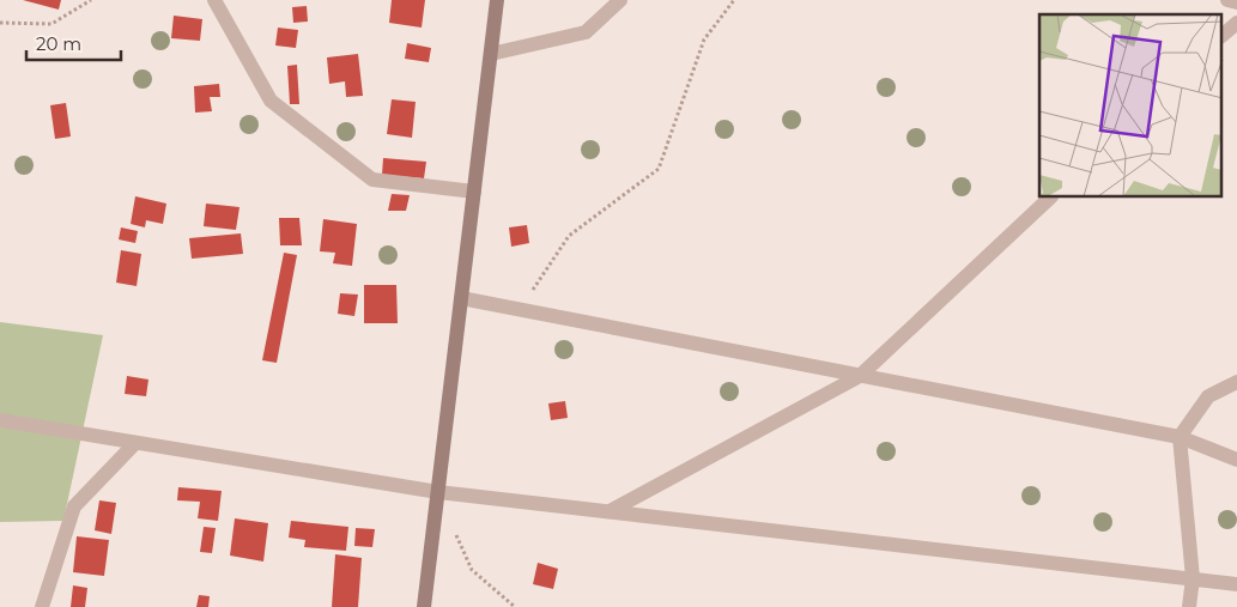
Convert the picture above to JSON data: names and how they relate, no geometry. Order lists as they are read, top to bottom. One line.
{"scale_bar":"20 m"}
